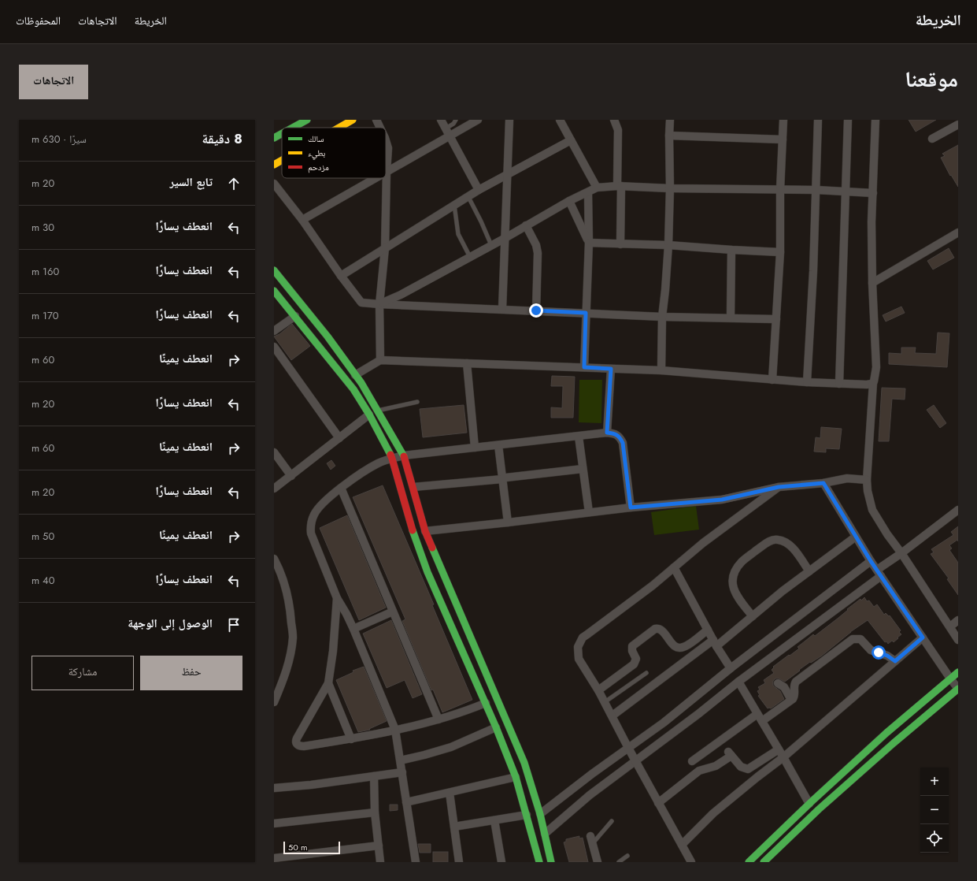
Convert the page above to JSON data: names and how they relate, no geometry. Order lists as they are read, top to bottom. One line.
{"legend":["سالك","بطيء","مزدحم"],"scale_bar":"50 m","page":{"header":"الخريطة","nav":["الخريطة","الاتجاهات","المحفوظات"],"title":"موقعنا","buttons":["الاتجاهات",["حفظ","مشاركة"]],"heading":["8 دقيقة","سيرًا · 630 m"],"list":[["تابع السير","20 m"],["انعطف يسارًا","30 m"],["انعطف يسارًا","160 m"],["انعطف يسارًا","170 m"],["انعطف يمينًا","60 m"],["انعطف يسارًا","20 m"],["انعطف يمينًا","60 m"],["انعطف يسارًا","20 m"],["انعطف يمينًا","50 m"],["انعطف يسارًا","40 m"],"الوصول إلى الوجهة"],"map_buttons":["+","−"],"scale":"50 m"}}
